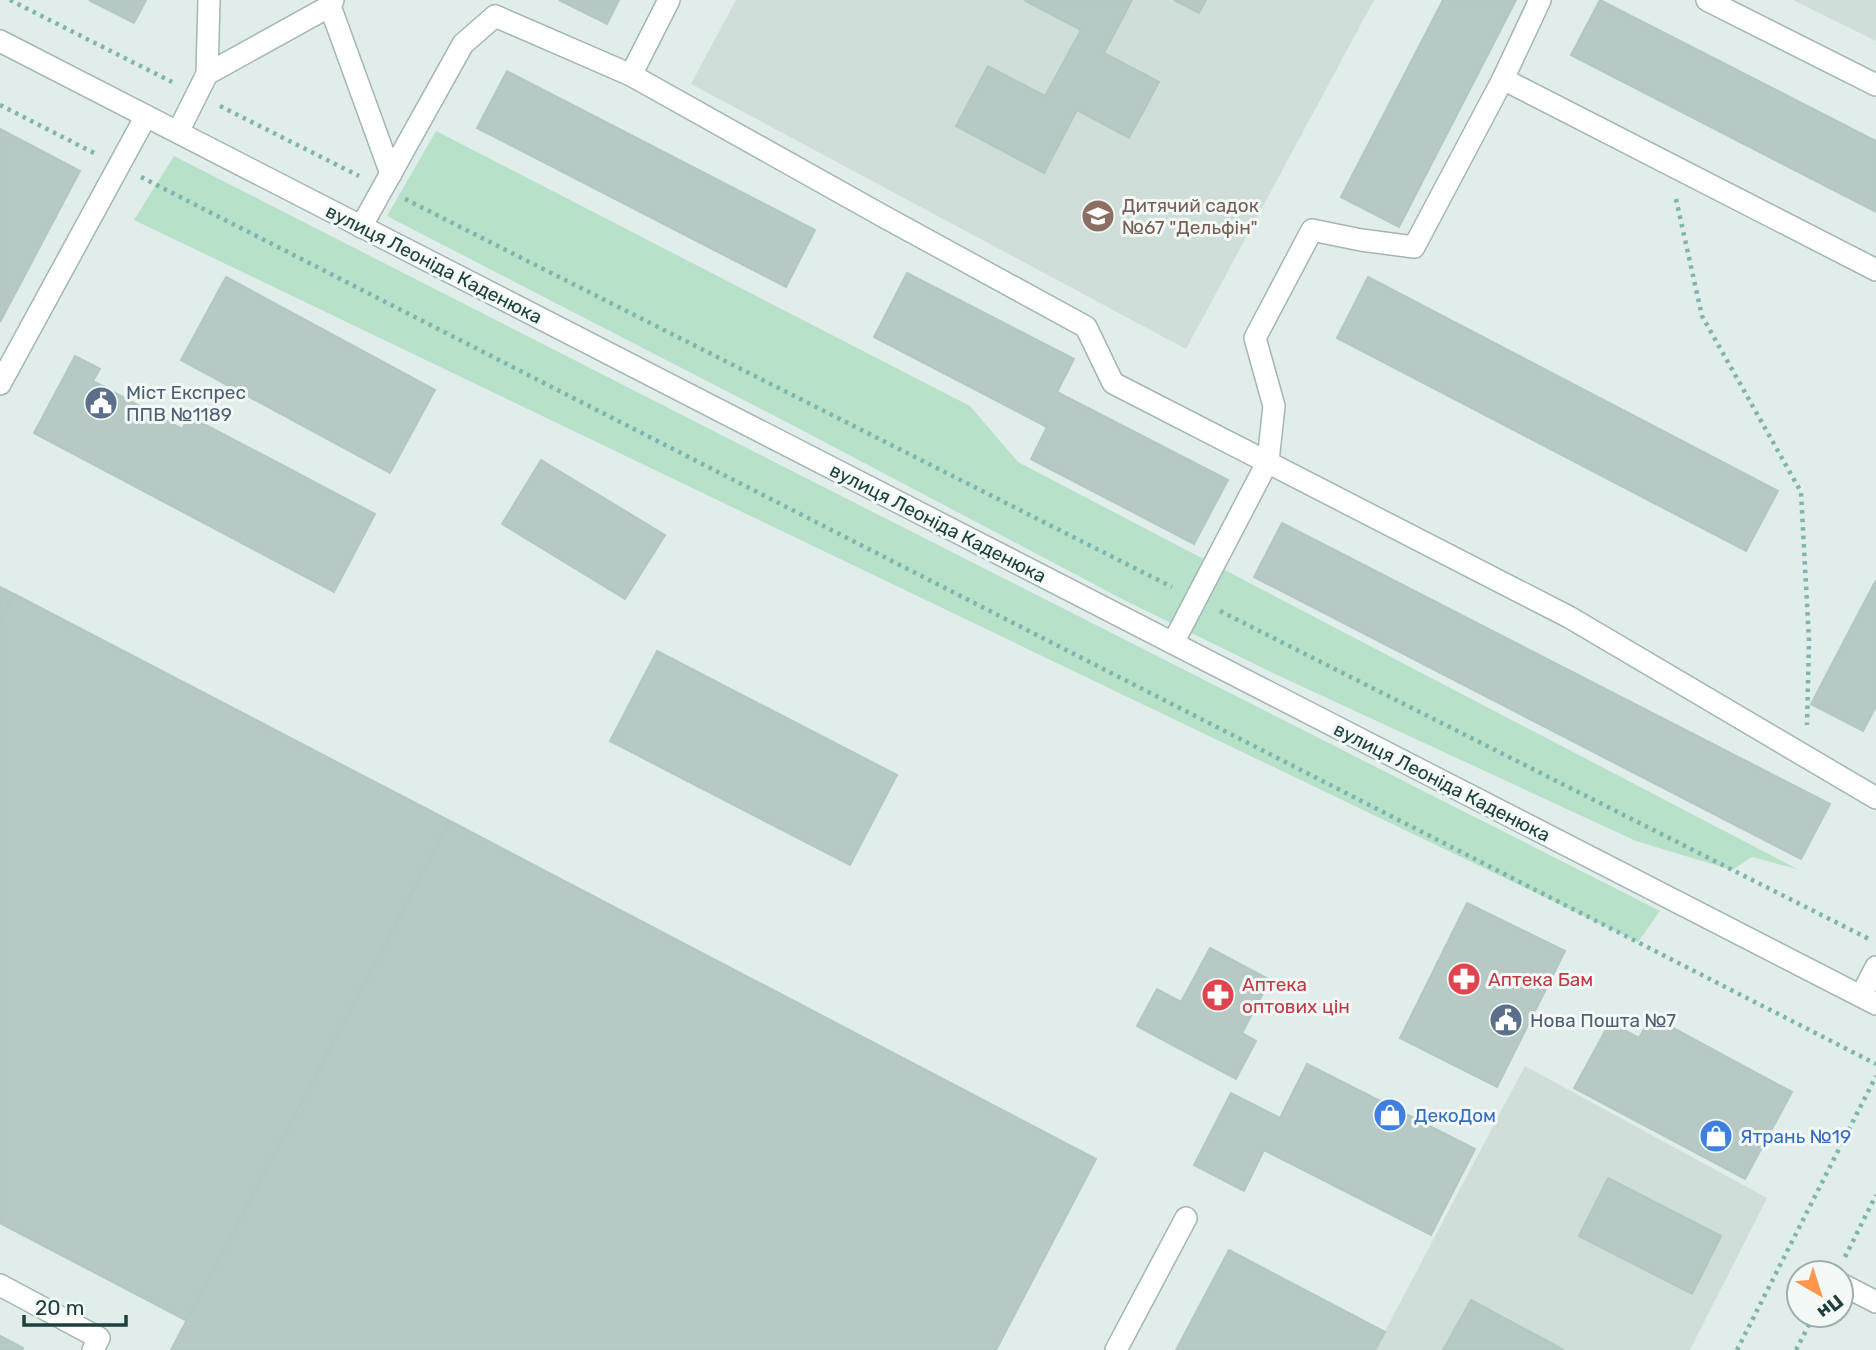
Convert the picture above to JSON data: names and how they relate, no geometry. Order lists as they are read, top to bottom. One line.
{"streets":{"street":["вулиця Леоніда Каденюка"]},"places":{"school or university":["Дитячий садок №67 \"Дельфін\""],"public building":["Міст Експрес ППВ №1189","Нова Пошта №7"],"pharmacy":["Аптека Бам","Аптека оптових цін"],"shop":["ДекоДом","Ятрань №19"]},"scale_bar":"20 m","north":"bottom right"}
